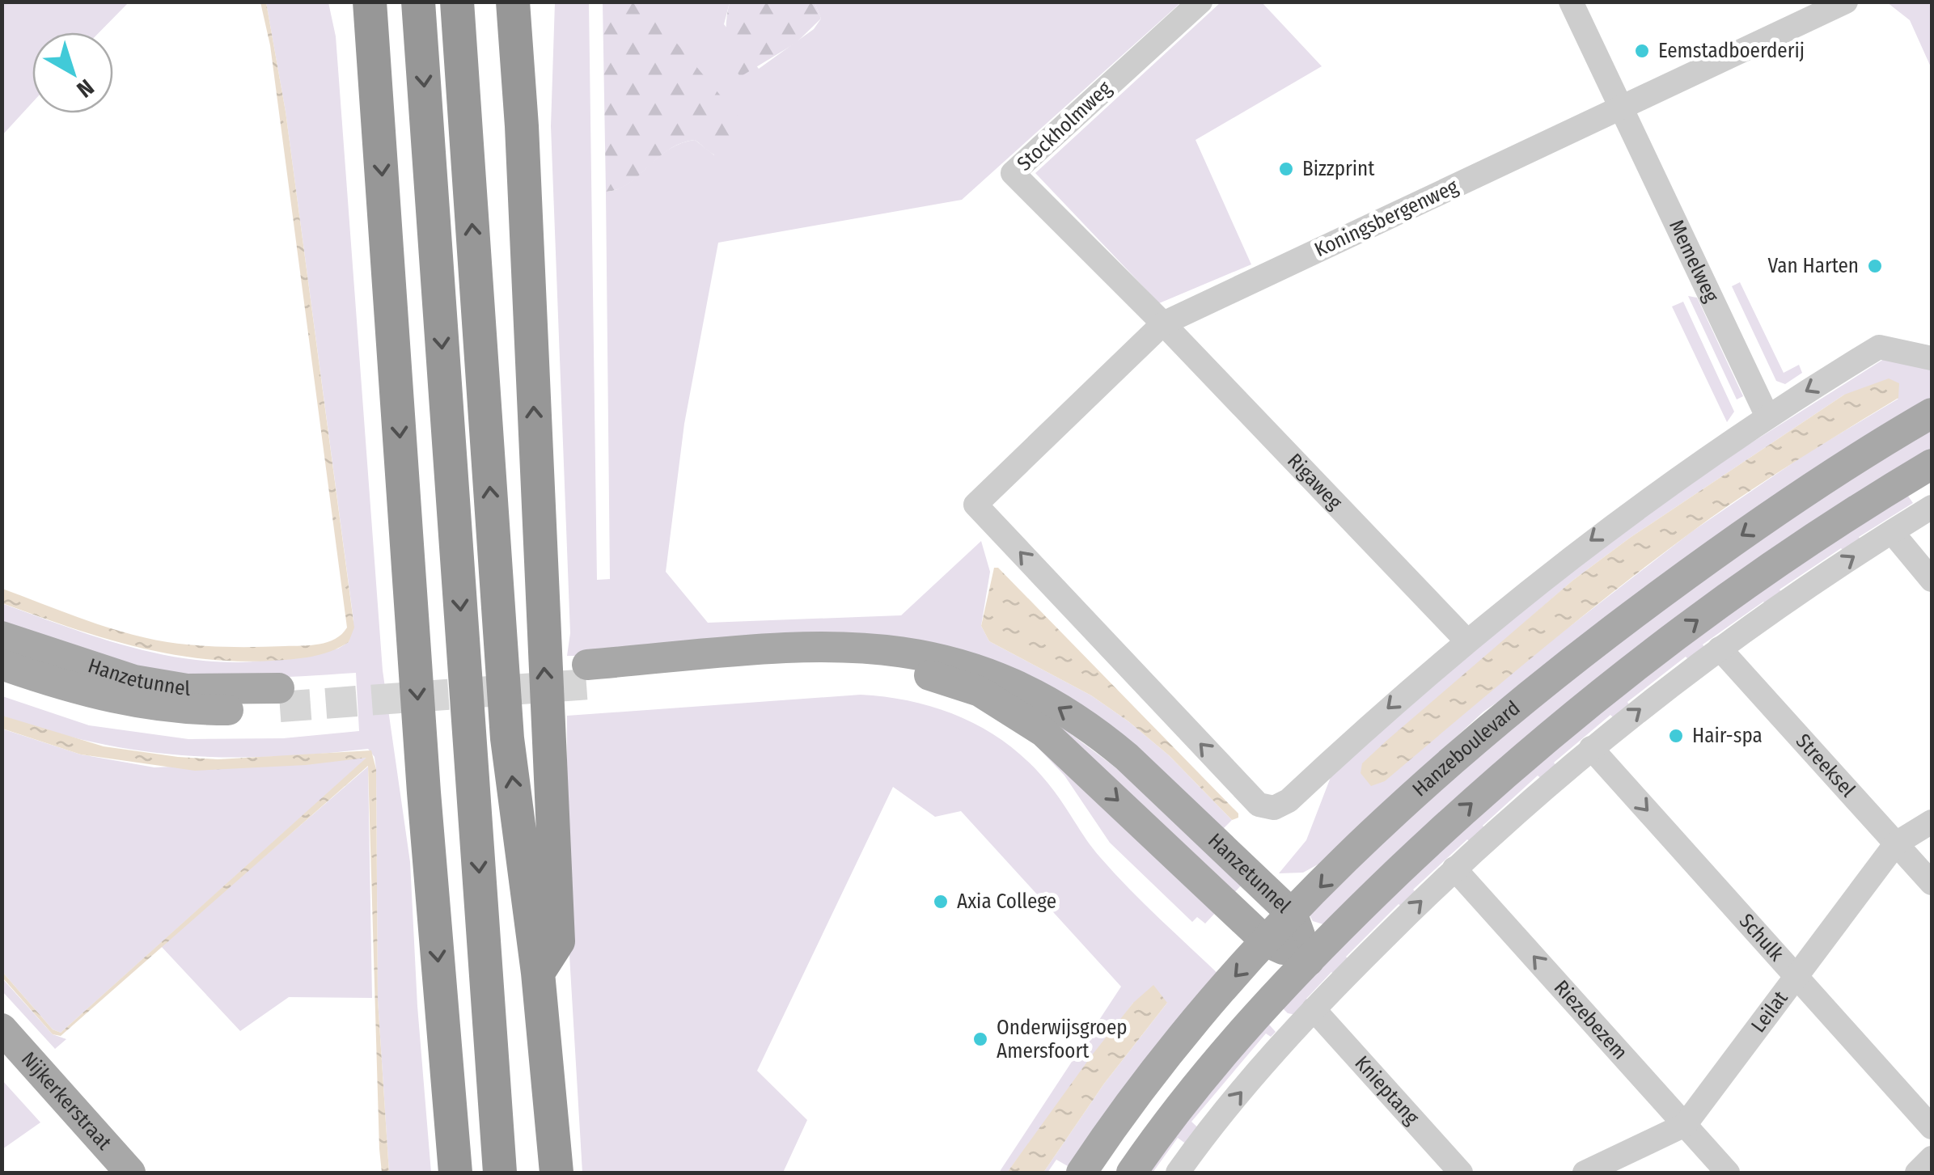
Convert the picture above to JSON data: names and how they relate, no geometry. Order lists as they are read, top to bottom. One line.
{"streets":{"main road":["Hanzetunnel","Hanzeboulevard","Nijkerkerstraat"],"street":["Stockholmweg","Koningsbergenweg","Memelweg","Rigaweg","Streeksel","Schulk","Leilat","Riezebezem","Knieptang"]},"crossings":[["Stockholmweg","Koningsbergenweg"],["Stockholmweg","Rigaweg"],["Koningsbergenweg","Memelweg"],["Koningsbergenweg","Rigaweg"],["Hanzetunnel","Hanzeboulevard"],["Streeksel","Leilat"],["Schulk","Leilat"],["Leilat","Riezebezem"]],"one_way":["Schulk","Riezebezem"],"places":["Eemstadboerderij","Bizzprint","Van Harten","Hair-spa","Axia College","Onderwijsgroep Amersfoort"],"north":"bottom right"}
